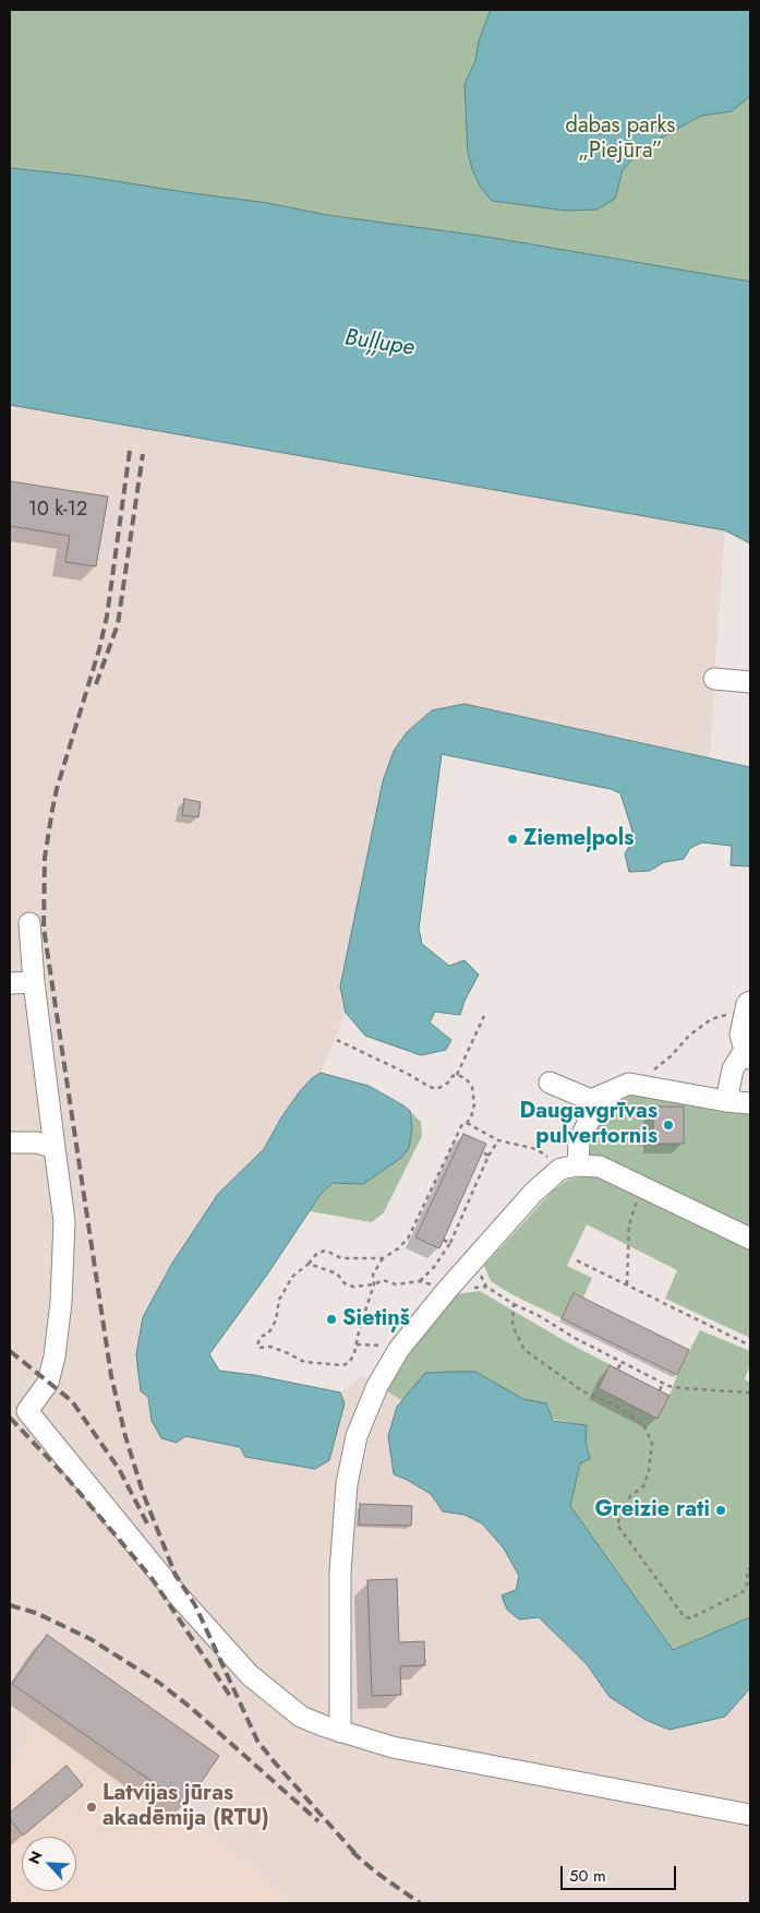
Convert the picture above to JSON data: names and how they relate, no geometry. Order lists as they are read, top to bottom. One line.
{"water":["Buļļupe"],"parks":["dabas parks „Piejūra”"],"places":["Ziemeļpols","Daugavgrīvas pulvertornis","Sietiņš","Greizie rati","Latvijas jūras akadēmija (RTU)"],"house_numbers":["10 k-12"],"scale_bar":"50 m","north":"top left"}
